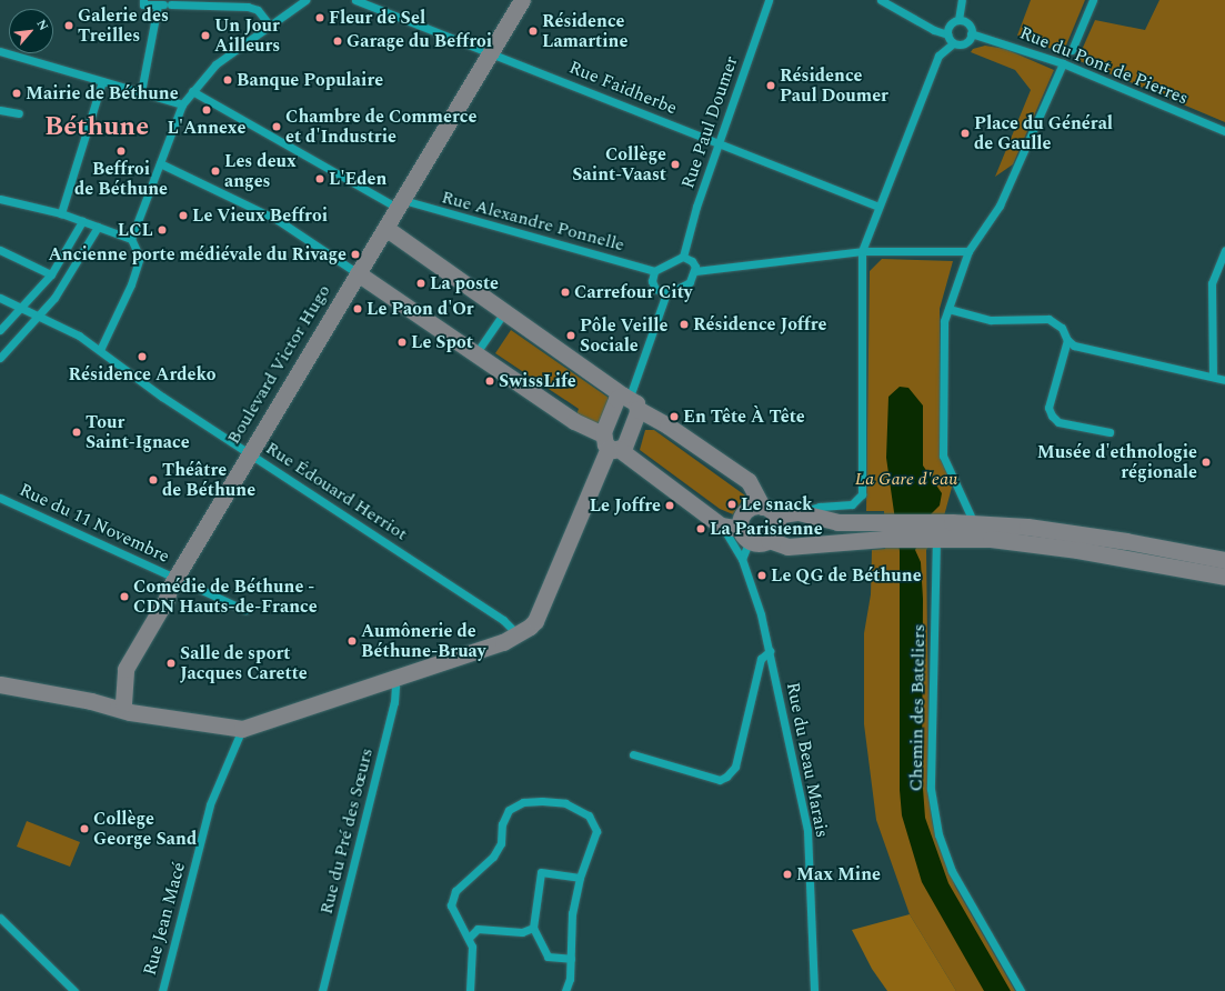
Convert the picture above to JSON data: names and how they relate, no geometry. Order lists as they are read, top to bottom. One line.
{"streets":{"main road":["Boulevard Victor Hugo"],"street":["Rue du Pont de Pierres","Rue Faidherbe","Rue Paul Doumer","Rue Alexandre Ponnelle","Rue Édouard Herriot","Rue du 11 Novembre","Chemin des Bateliers","Rue du Beau Marais","Rue du Pré des Sœurs","Rue Jean Macé"]},"crossings":[["Rue Faidherbe","Rue Paul Doumer"],["Rue Faidherbe","Boulevard Victor Hugo"],["Rue Alexandre Ponnelle","Boulevard Victor Hugo"],["Boulevard Victor Hugo","Rue Édouard Herriot"],["Boulevard Victor Hugo","Rue du 11 Novembre"]],"districts":["Béthune"],"parks":["La Gare d'eau"],"places":["Fleur de Sel","Galerie des Treilles","Résidence Lamartine","Un Jour Ailleurs","Garage du Beffroi","Banque Populaire","Résidence Paul Doumer","Mairie de Béthune","L'Annexe","Chambre de Commerce et d'Industrie","Place du Général de Gaulle","Beffroi de Béthune","Collège Saint-Vaast","Les deux anges","L'Eden","Le Vieux Beffroi","LCL","Ancienne porte médiévale du Rivage","La poste","Carrefour City","Le Paon d'Or","Résidence Joffre","Pôle Veille Sociale","Le Spot","Résidence Ardeko","SwissLife","En Tête À Tête","Tour Saint-Ignace","Musée d'ethnologie régionale","Théâtre de Béthune","Le snack","Le Joffre","La Parisienne","Le QG de Béthune","Comédie de Béthune - CDN Hauts-de-France","Aumônerie de Béthune-Bruay","Salle de sport Jacques Carette","Collège George Sand","Max Mine"],"north":"top right"}
